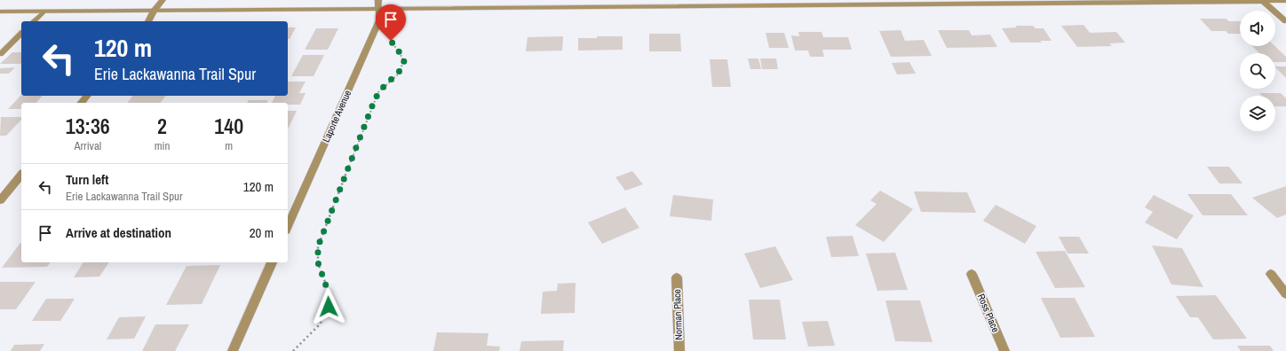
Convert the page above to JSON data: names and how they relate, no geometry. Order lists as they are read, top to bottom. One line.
{"streets":{"street":["Laporte Avenue","Ross Place","Norman Place"]},"page":{"turn":["120 m","Erie Lackawanna Trail Spur"],"eta":["13:36","Arrival","2","min","140","m"],"list":[{"name":"Turn left","note":"Erie Lackawanna Trail Spur","value":"120 m"},{"name":"Arrive at destination","value":"20 m"}]}}
